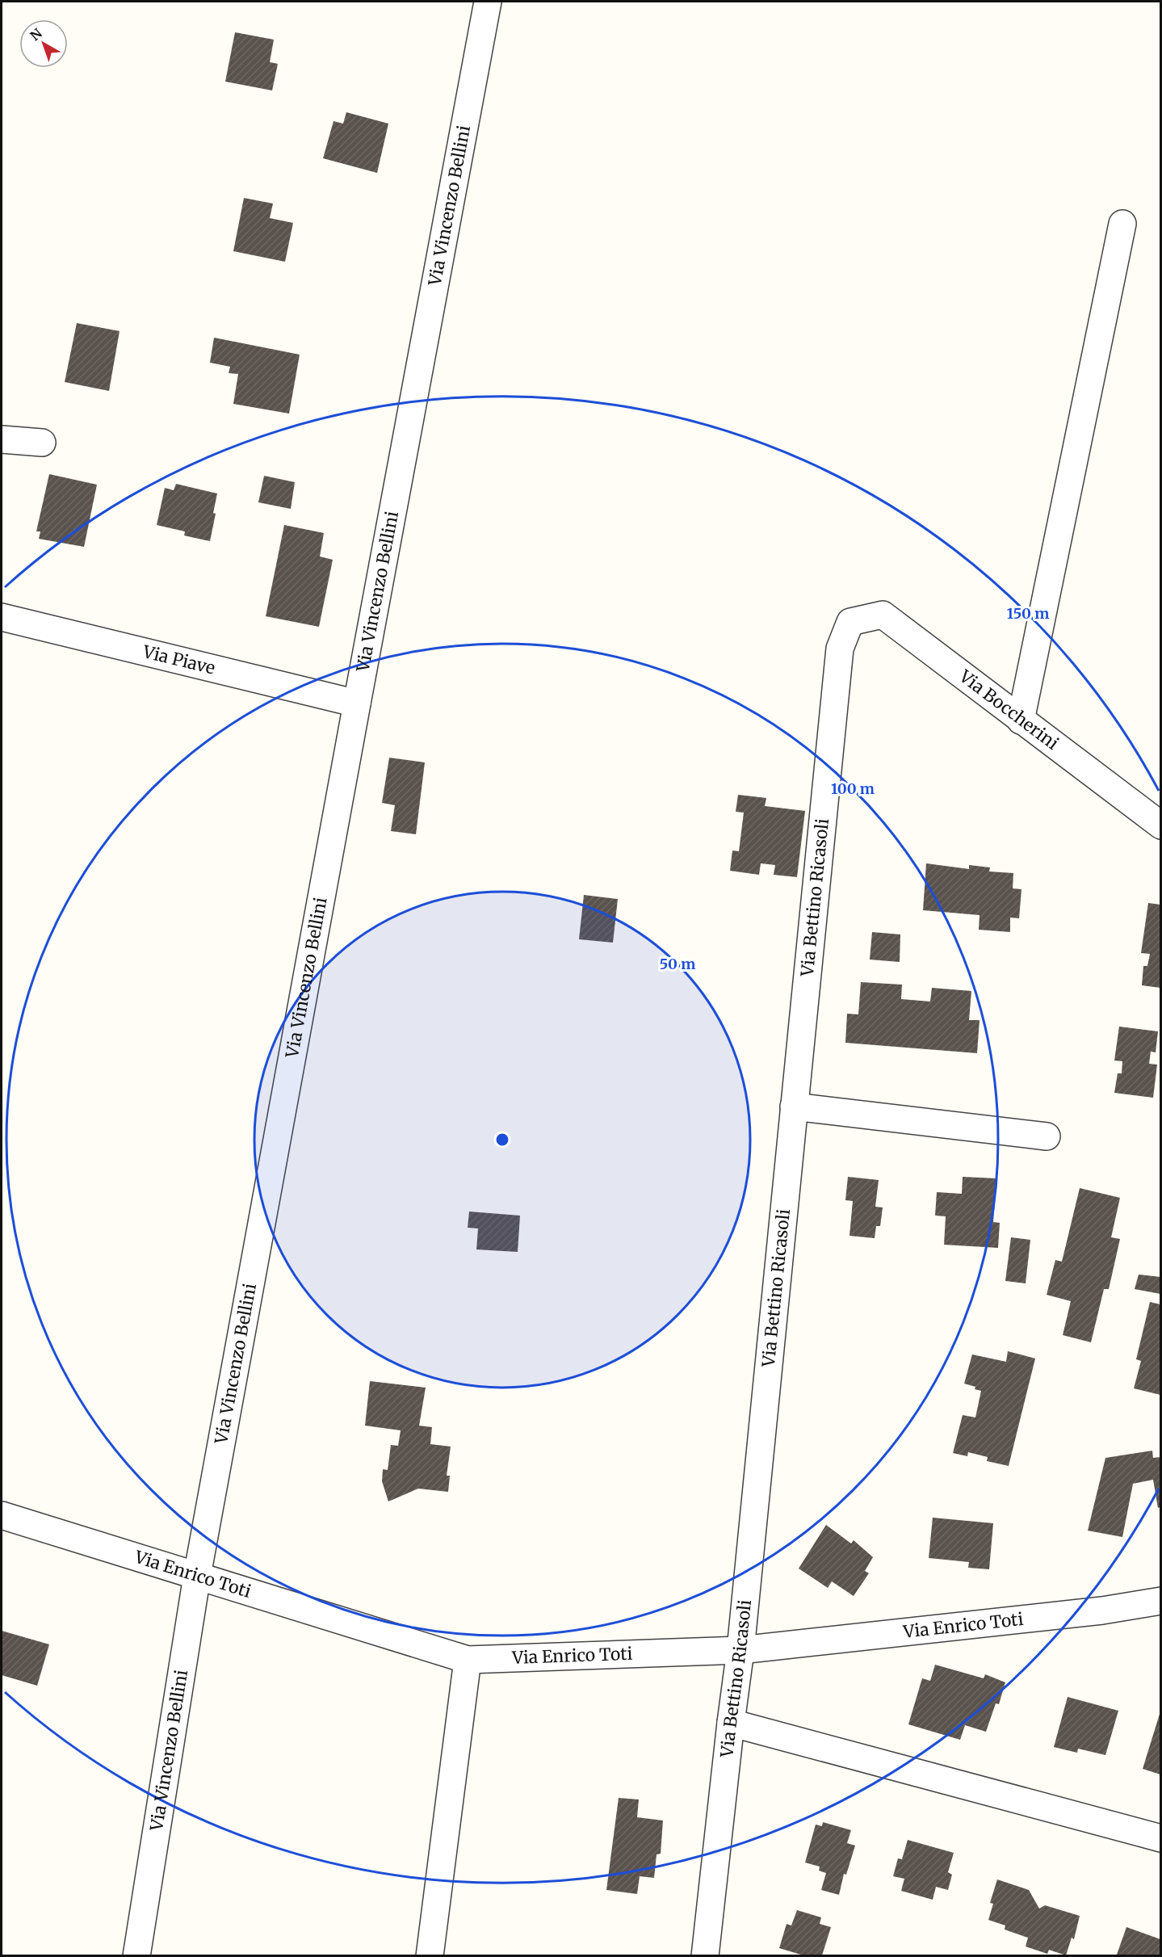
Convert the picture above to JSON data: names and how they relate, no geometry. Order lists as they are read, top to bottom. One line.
{"streets":{"street":["Via Vincenzo Bellini","Via Piave","Via Boccherini","Via Bettino Ricasoli","Via Enrico Toti"]},"crossings":[["Via Vincenzo Bellini","Via Piave"],["Via Vincenzo Bellini","Via Enrico Toti"],["Via Boccherini","Via Bettino Ricasoli"],["Via Bettino Ricasoli","Via Enrico Toti"]],"north":"top left","rings":["150 m","100 m","50 m"]}
